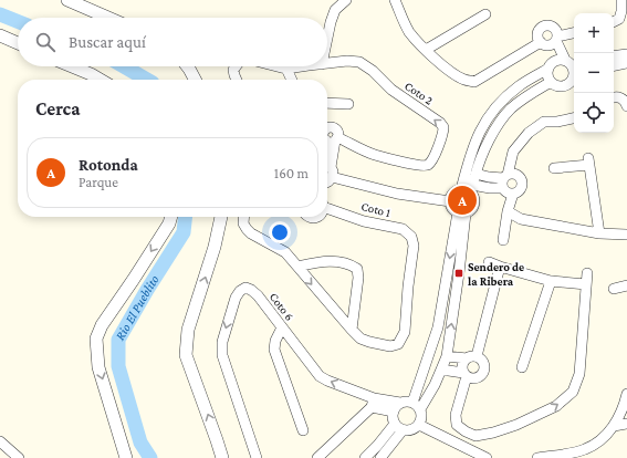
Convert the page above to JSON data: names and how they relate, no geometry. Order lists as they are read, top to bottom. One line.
{"streets":{"street":["Coto 2","Coto 1","Coto 6"]},"water":["Rio El Pueblito"],"places":{"transit":["Sendero de la Ribera"]},"page":{"map_buttons":["+","−"],"search":"Buscar aquí","heading":"Cerca","list":[{"mark":"A","name":"Rotonda","note":"Parque","value":"160 m"}],"pins":"A"}}
